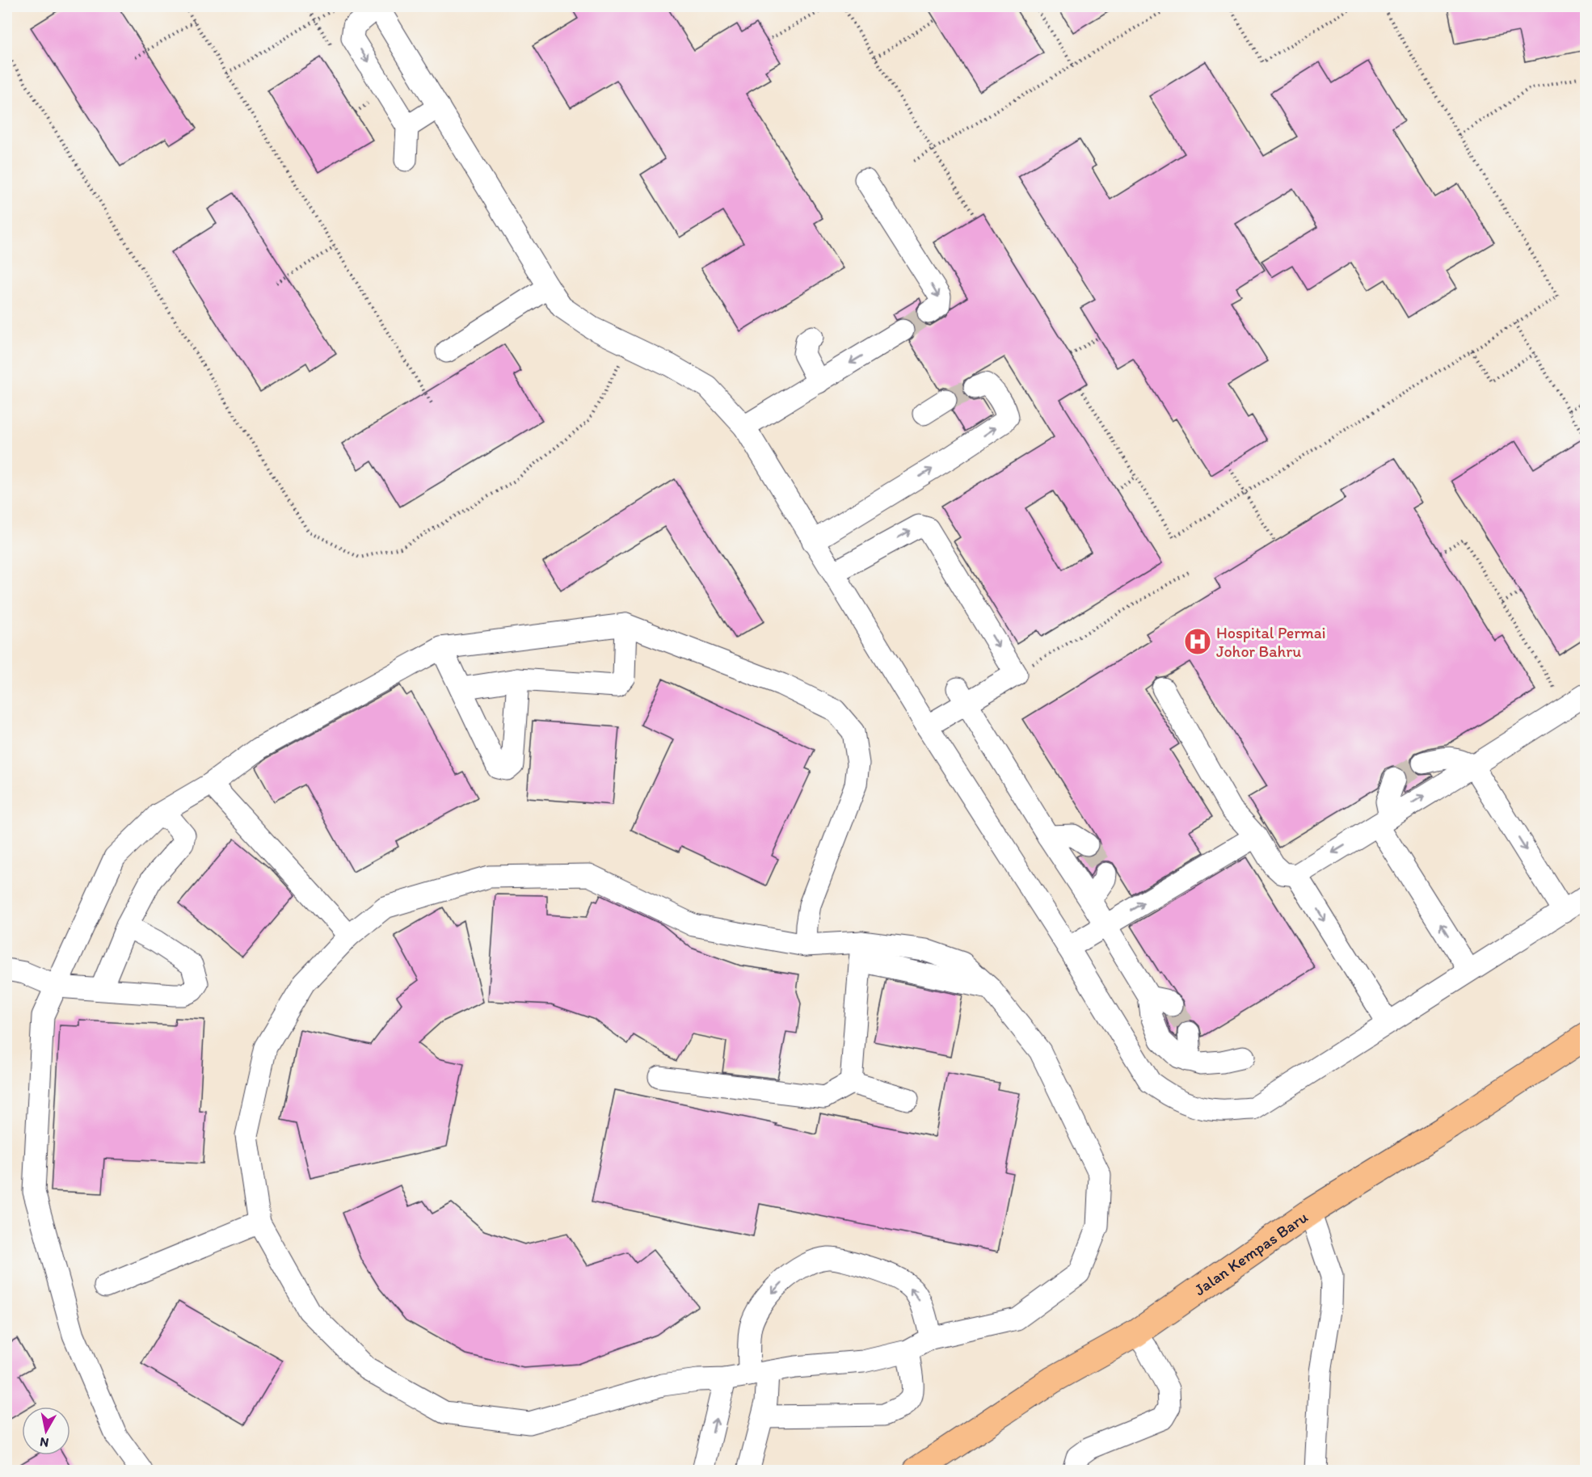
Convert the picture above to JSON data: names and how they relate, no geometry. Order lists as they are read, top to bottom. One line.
{"streets":{"main road":["Jalan Kempas Baru"]},"places":{"hospital":["Hospital Permai Johor Bahru"]},"north":"bottom"}
